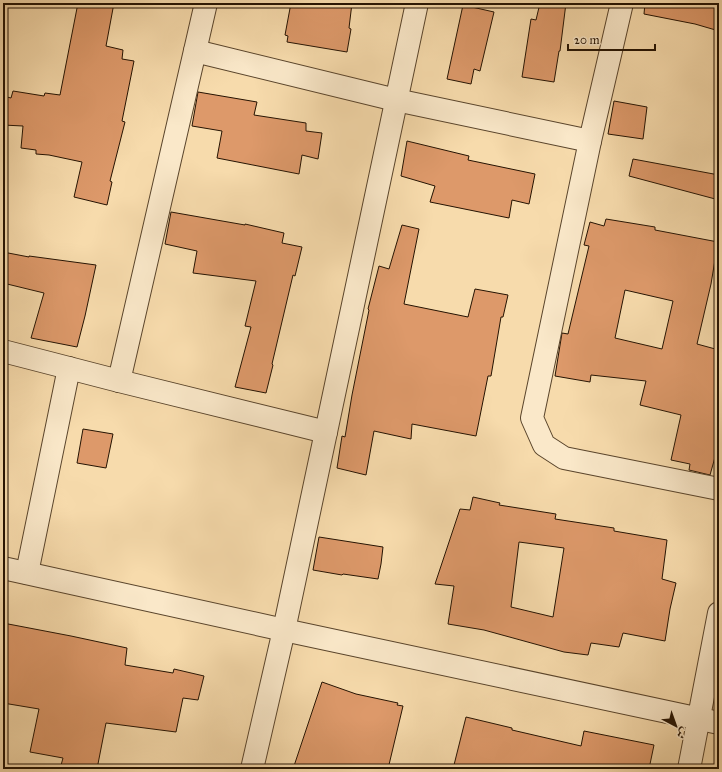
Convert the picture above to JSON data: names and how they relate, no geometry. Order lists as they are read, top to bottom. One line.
{"scale_bar":"20 m","north":"bottom right"}
